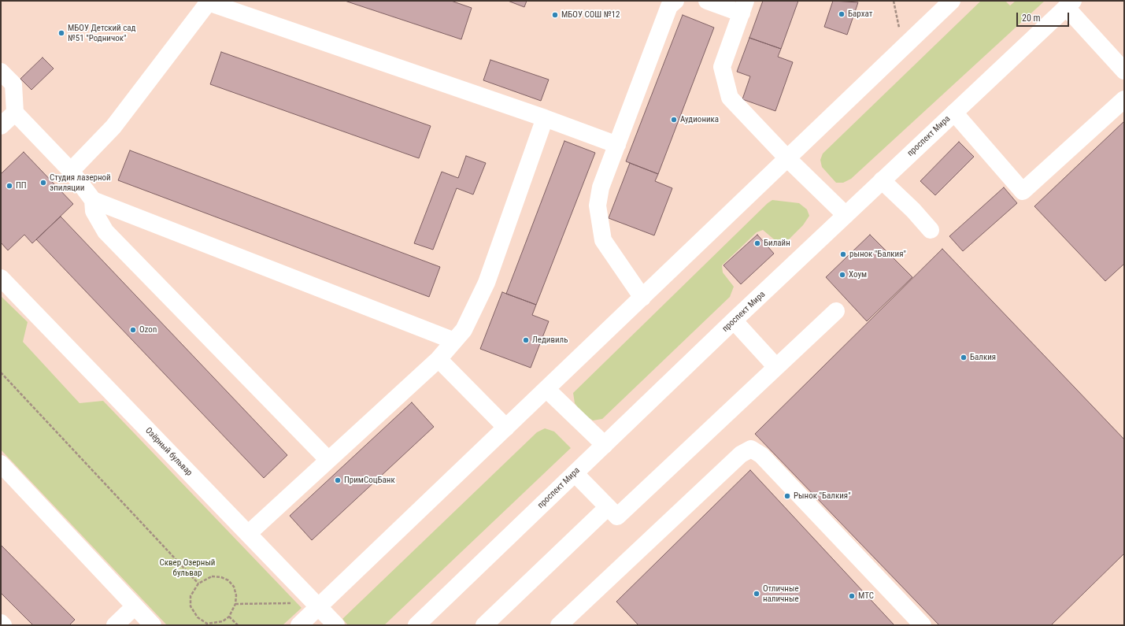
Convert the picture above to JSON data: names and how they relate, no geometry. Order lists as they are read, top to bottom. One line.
{"streets":{"street":["проспект Мира","Озёрный бульвар"]},"parks":["Сквер Озерный бульвар"],"places":["Бархат","МБОУ СОШ №12","МБОУ Детский сад №51 \"Родничок\"","Аудионика","Студия лазерной эпиляции","ПП","Билайн","рынок \"Балкия\"","Хоум","Ozon","Ледивиль","Балкия","ПримСоцБанк","Рынок \"Балкия\"","Отличные наличные","МТС"],"scale_bar":"20 m"}
